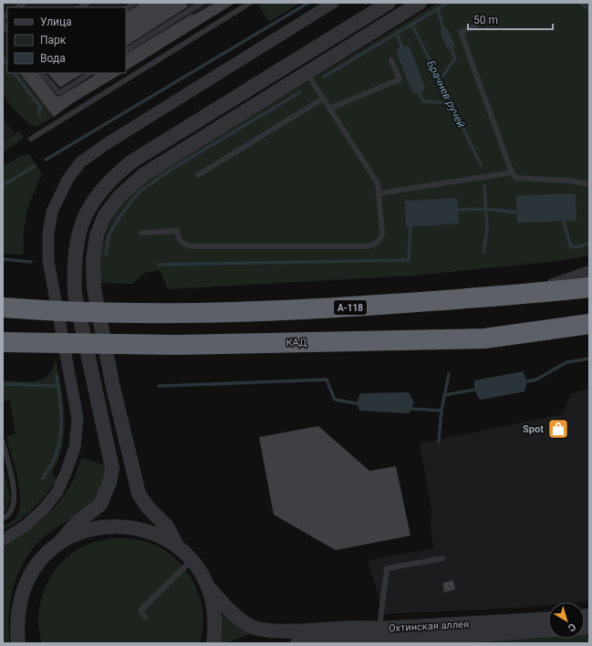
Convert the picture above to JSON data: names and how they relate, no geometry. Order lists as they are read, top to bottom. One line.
{"streets":{"highway":["А-118","КАД"],"street":["Охтинская аллея"]},"water":["Брачнев ручей"],"places":{"shop":["Spot"]},"legend":["Улица","Парк","Вода"],"scale_bar":"50 m","north":"bottom right"}
